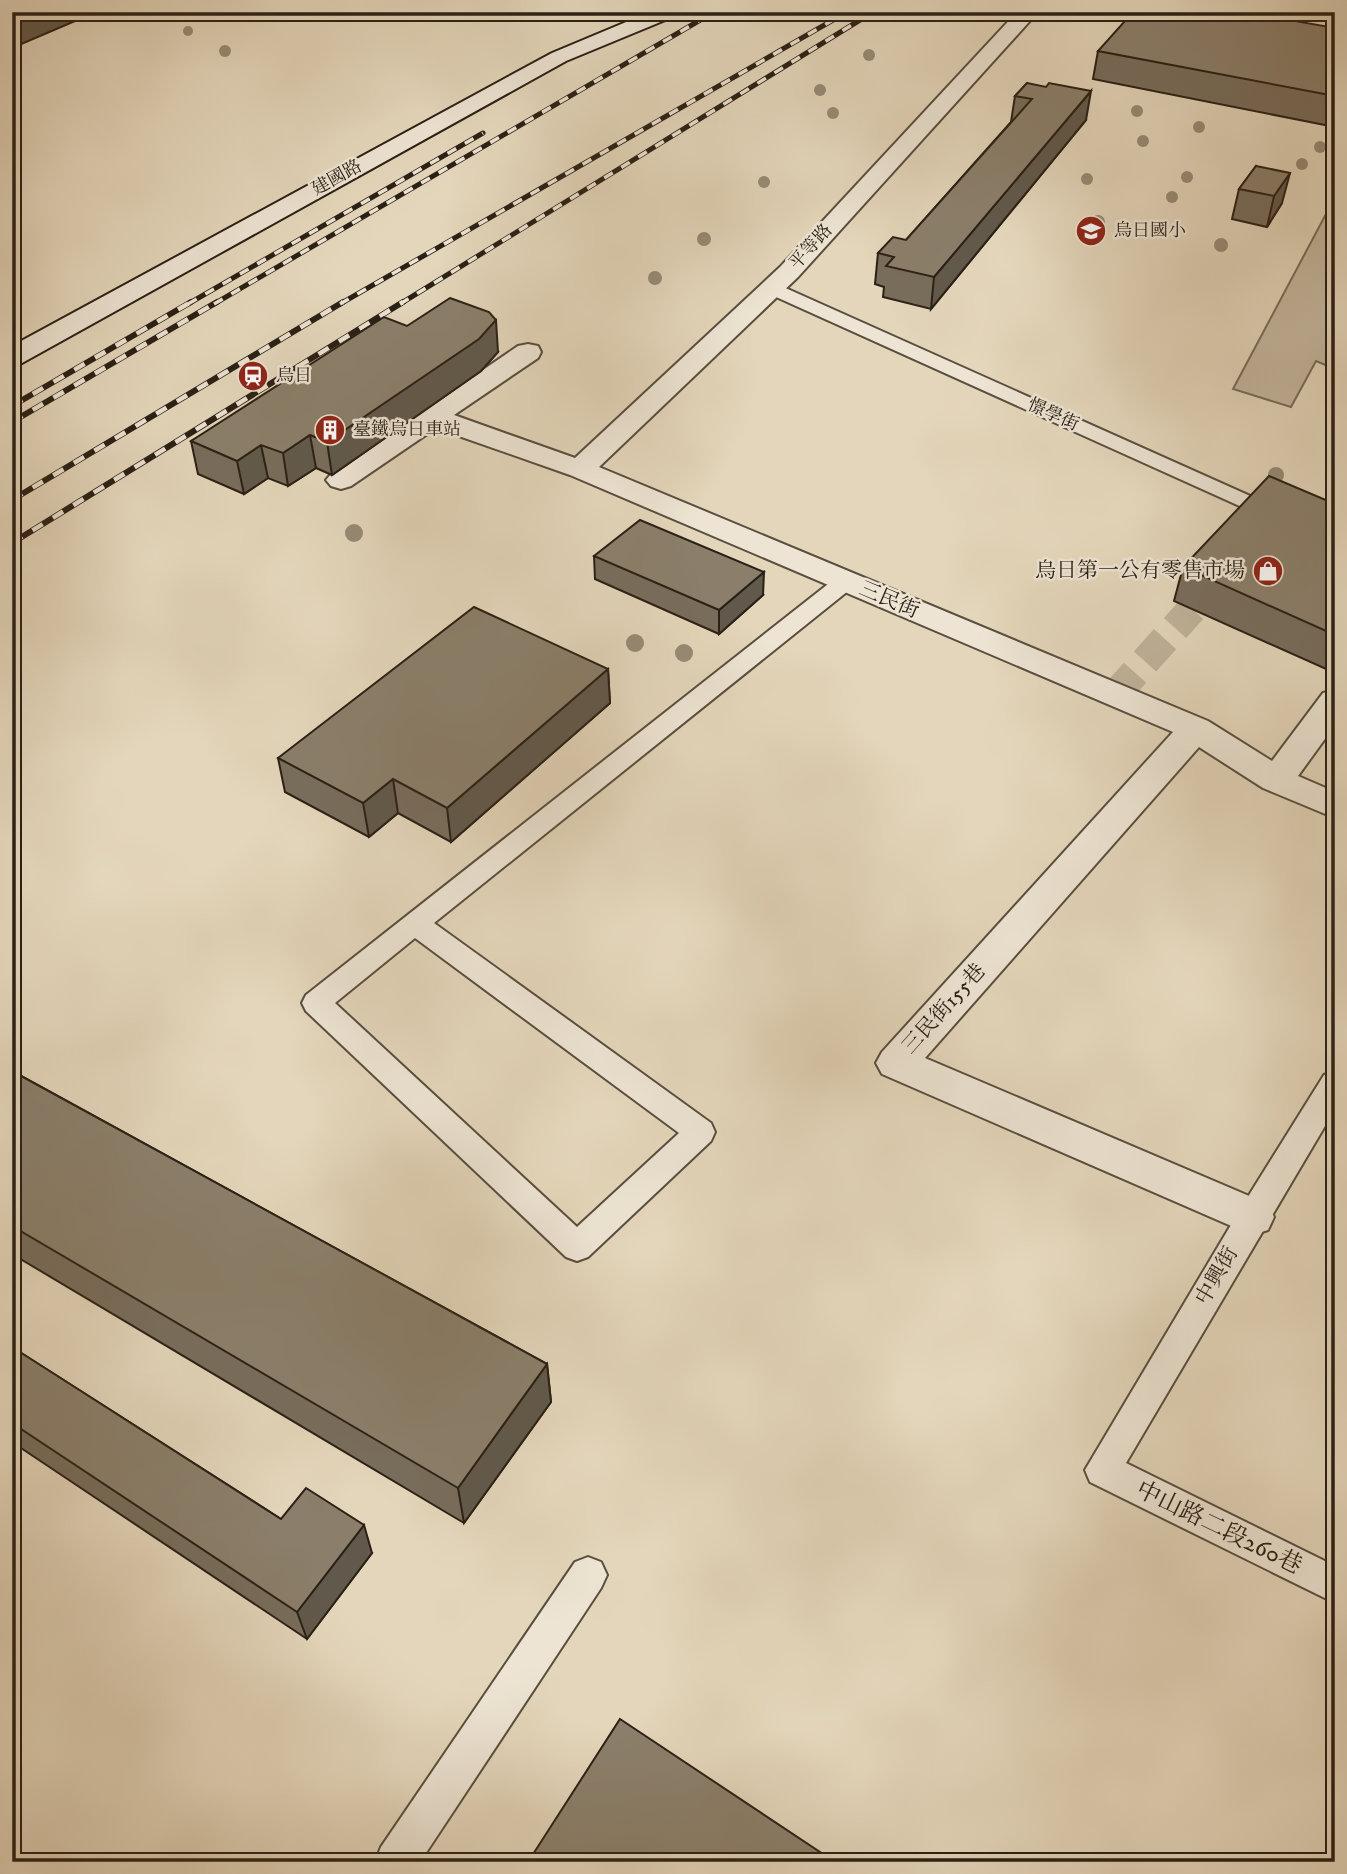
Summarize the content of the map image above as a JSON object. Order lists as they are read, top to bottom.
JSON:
{
  "streets": {
    "street": [
      "建國路",
      "平等路",
      "三民街",
      "三民街155巷"
    ],
    "lane": ["憬學街", "中興街", "中山路二段260巷"]
  },
  "crossings": [
    ["平等路", "憬學街"],
    ["平等路", "三民街"],
    ["三民街", "三民街155巷"],
    ["三民街155巷", "中興街"],
    ["中興街", "中山路二段260巷"]
  ],
  "places": {
    "school or university": ["烏日國小"],
    "station": ["烏日"],
    "building": ["臺鐵烏日車站"],
    "shop": ["烏日第一公有零售市場"]
  }
}
